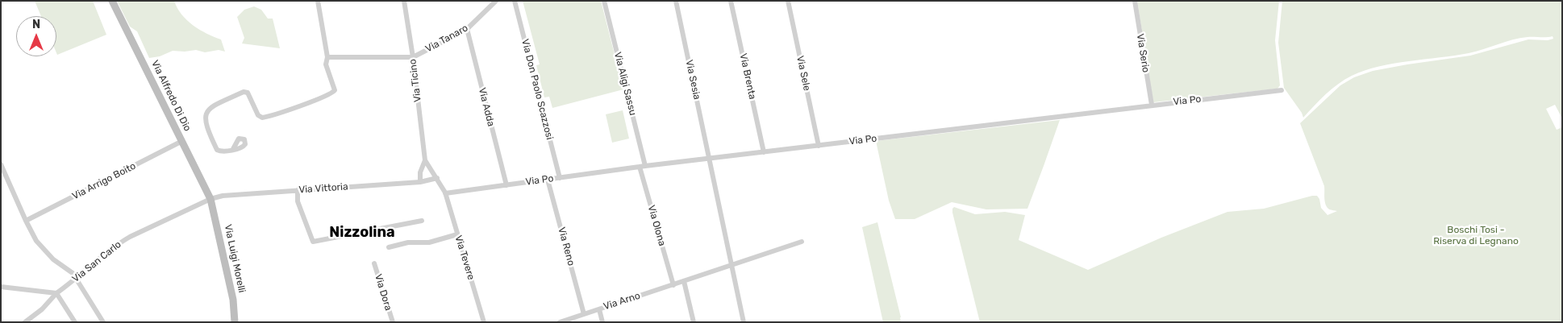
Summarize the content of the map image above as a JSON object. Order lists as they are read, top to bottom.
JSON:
{
  "streets": {
    "main road": ["Via Alfredo Di Dio", "Via Luigi Morelli"],
    "street": [
      "Via Tanaro",
      "Via Serio",
      "Via Sele",
      "Via Brenta",
      "Via Sesia",
      "Via Ticino",
      "Via Aligi Sassu",
      "Via Don Paolo Scazzosi",
      "Via Po",
      "Via Adda",
      "Via Arrigo Boito",
      "Via Vittoria",
      "Via Olona",
      "Via Reno",
      "Via Tevere",
      "Via San Carlo",
      "Via Dora",
      "Via Arno"
    ]
  },
  "crossings": [
    ["Via Tanaro", "Via Ticino"],
    ["Via Tanaro", "Via Adda"],
    ["Via Serio", "Via Po"],
    ["Via Sele", "Via Po"],
    ["Via Brenta", "Via Po"],
    ["Via Sesia", "Via Po"],
    ["Via Sesia", "Via Arno"],
    ["Via Ticino", "Via Tevere"],
    ["Via Aligi Sassu", "Via Po"],
    ["Via Aligi Sassu", "Via Olona"],
    ["Via Don Paolo Scazzosi", "Via Po"],
    ["Via Alfredo Di Dio", "Via Arrigo Boito"],
    ["Via Alfredo Di Dio", "Via Vittoria"],
    ["Via Alfredo Di Dio", "Via Luigi Morelli"],
    ["Via Alfredo Di Dio", "Via San Carlo"],
    ["Via Po", "Via Adda"],
    ["Via Po", "Via Olona"],
    ["Via Po", "Via Reno"],
    ["Via Po", "Via Tevere"],
    ["Via Vittoria", "Via Tevere"],
    ["Via Vittoria", "Via Luigi Morelli"],
    ["Via Vittoria", "Via San Carlo"],
    ["Via Olona", "Via Arno"],
    ["Via Reno", "Via Arno"],
    ["Via Luigi Morelli", "Via San Carlo"]
  ],
  "districts": ["Nizzolina"],
  "parks": ["Boschi Tosi - Riserva di Legnano"],
  "north": "top"
}
